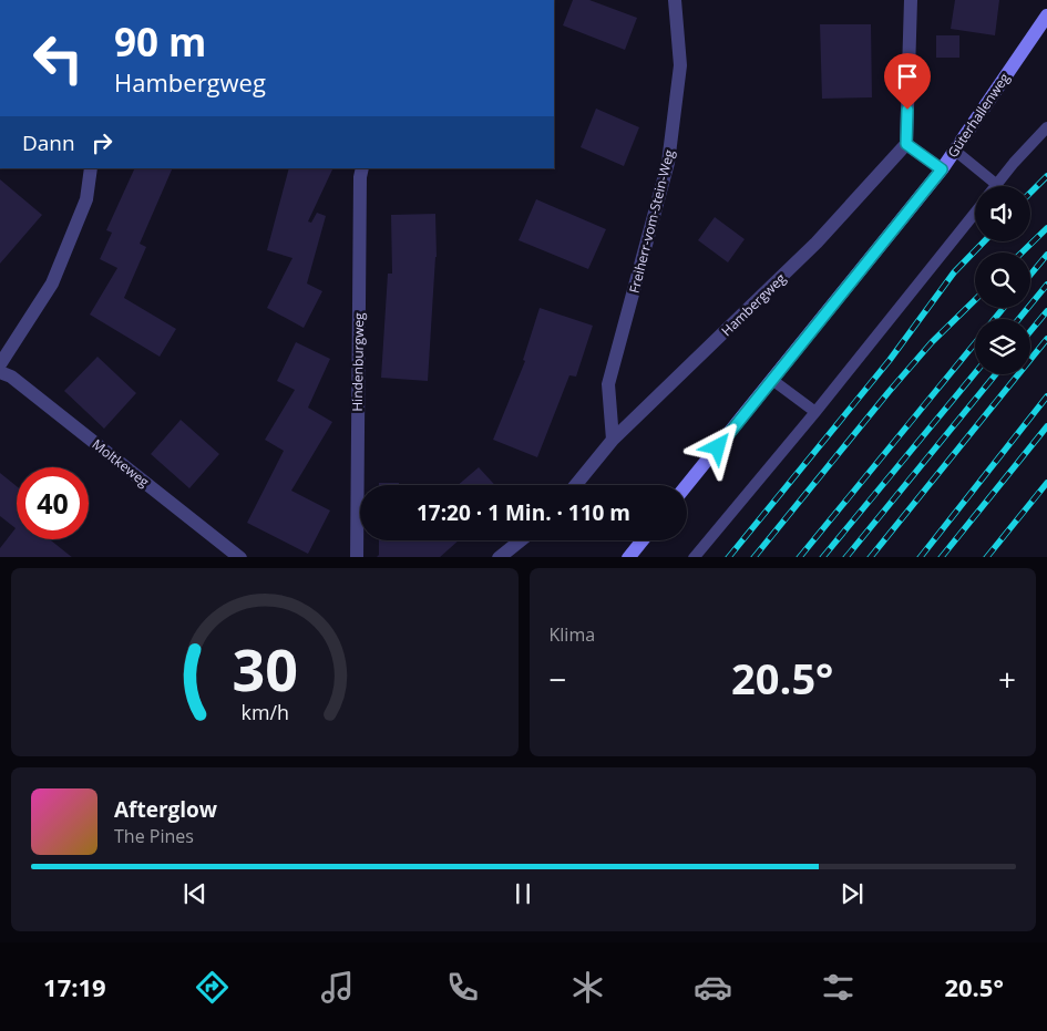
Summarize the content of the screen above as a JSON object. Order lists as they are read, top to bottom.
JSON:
{
  "streets": {
    "street": [
      "Güterhallenweg",
      "Freiherr-vom-Stein-Weg",
      "Hambergweg",
      "Hindenburgweg",
      "Moltkeweg"
    ]
  },
  "crossings": [
    ["Freiherr-vom-Stein-Weg", "Hambergweg"]
  ],
  "page": {
    "turn": ["90 m", "Hambergweg"],
    "then": "Dann",
    "limit": "40",
    "trip": "17:20 · 1 Min. · 110 m",
    "tile": "Klima",
    "heat": ["−", "20.5°", "+"],
    "song": ["Afterglow", "The Pines"],
    "tabs": ["17:19", "20.5°"],
    "gauge": ["30", "km/h"]
  }
}
